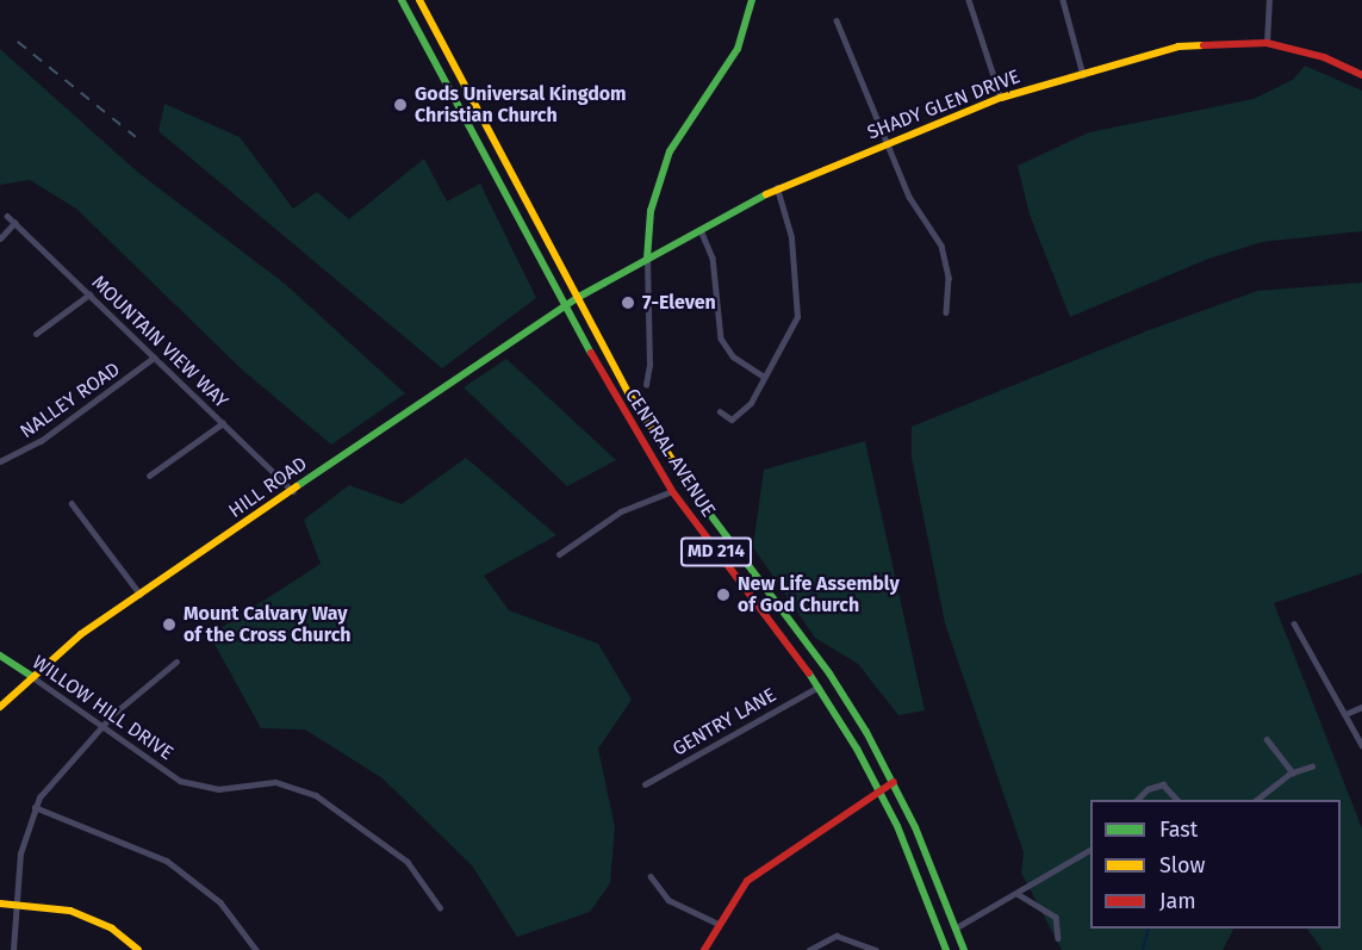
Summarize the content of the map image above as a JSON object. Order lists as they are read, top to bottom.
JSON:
{
  "streets": {
    "street": [
      "SHADY GLEN DRIVE",
      "MOUNTAIN VIEW WAY",
      "NALLEY ROAD",
      "CENTRAL AVENUE",
      "HILL ROAD",
      "MD 214",
      "WILLOW HILL DRIVE",
      "GENTRY LANE"
    ]
  },
  "crossings": [
    ["SHADY GLEN DRIVE", "CENTRAL AVENUE"],
    ["SHADY GLEN DRIVE", "HILL ROAD"],
    ["MOUNTAIN VIEW WAY", "NALLEY ROAD"],
    ["MOUNTAIN VIEW WAY", "HILL ROAD"],
    ["CENTRAL AVENUE", "HILL ROAD"],
    ["CENTRAL AVENUE", "GENTRY LANE"],
    ["HILL ROAD", "WILLOW HILL DRIVE"]
  ],
  "places": [
    "Gods Universal Kingdom Christian Church",
    "7-Eleven",
    "New Life Assembly of God Church",
    "Mount Calvary Way of the Cross Church"
  ],
  "legend": ["Fast", "Slow", "Jam"]
}
